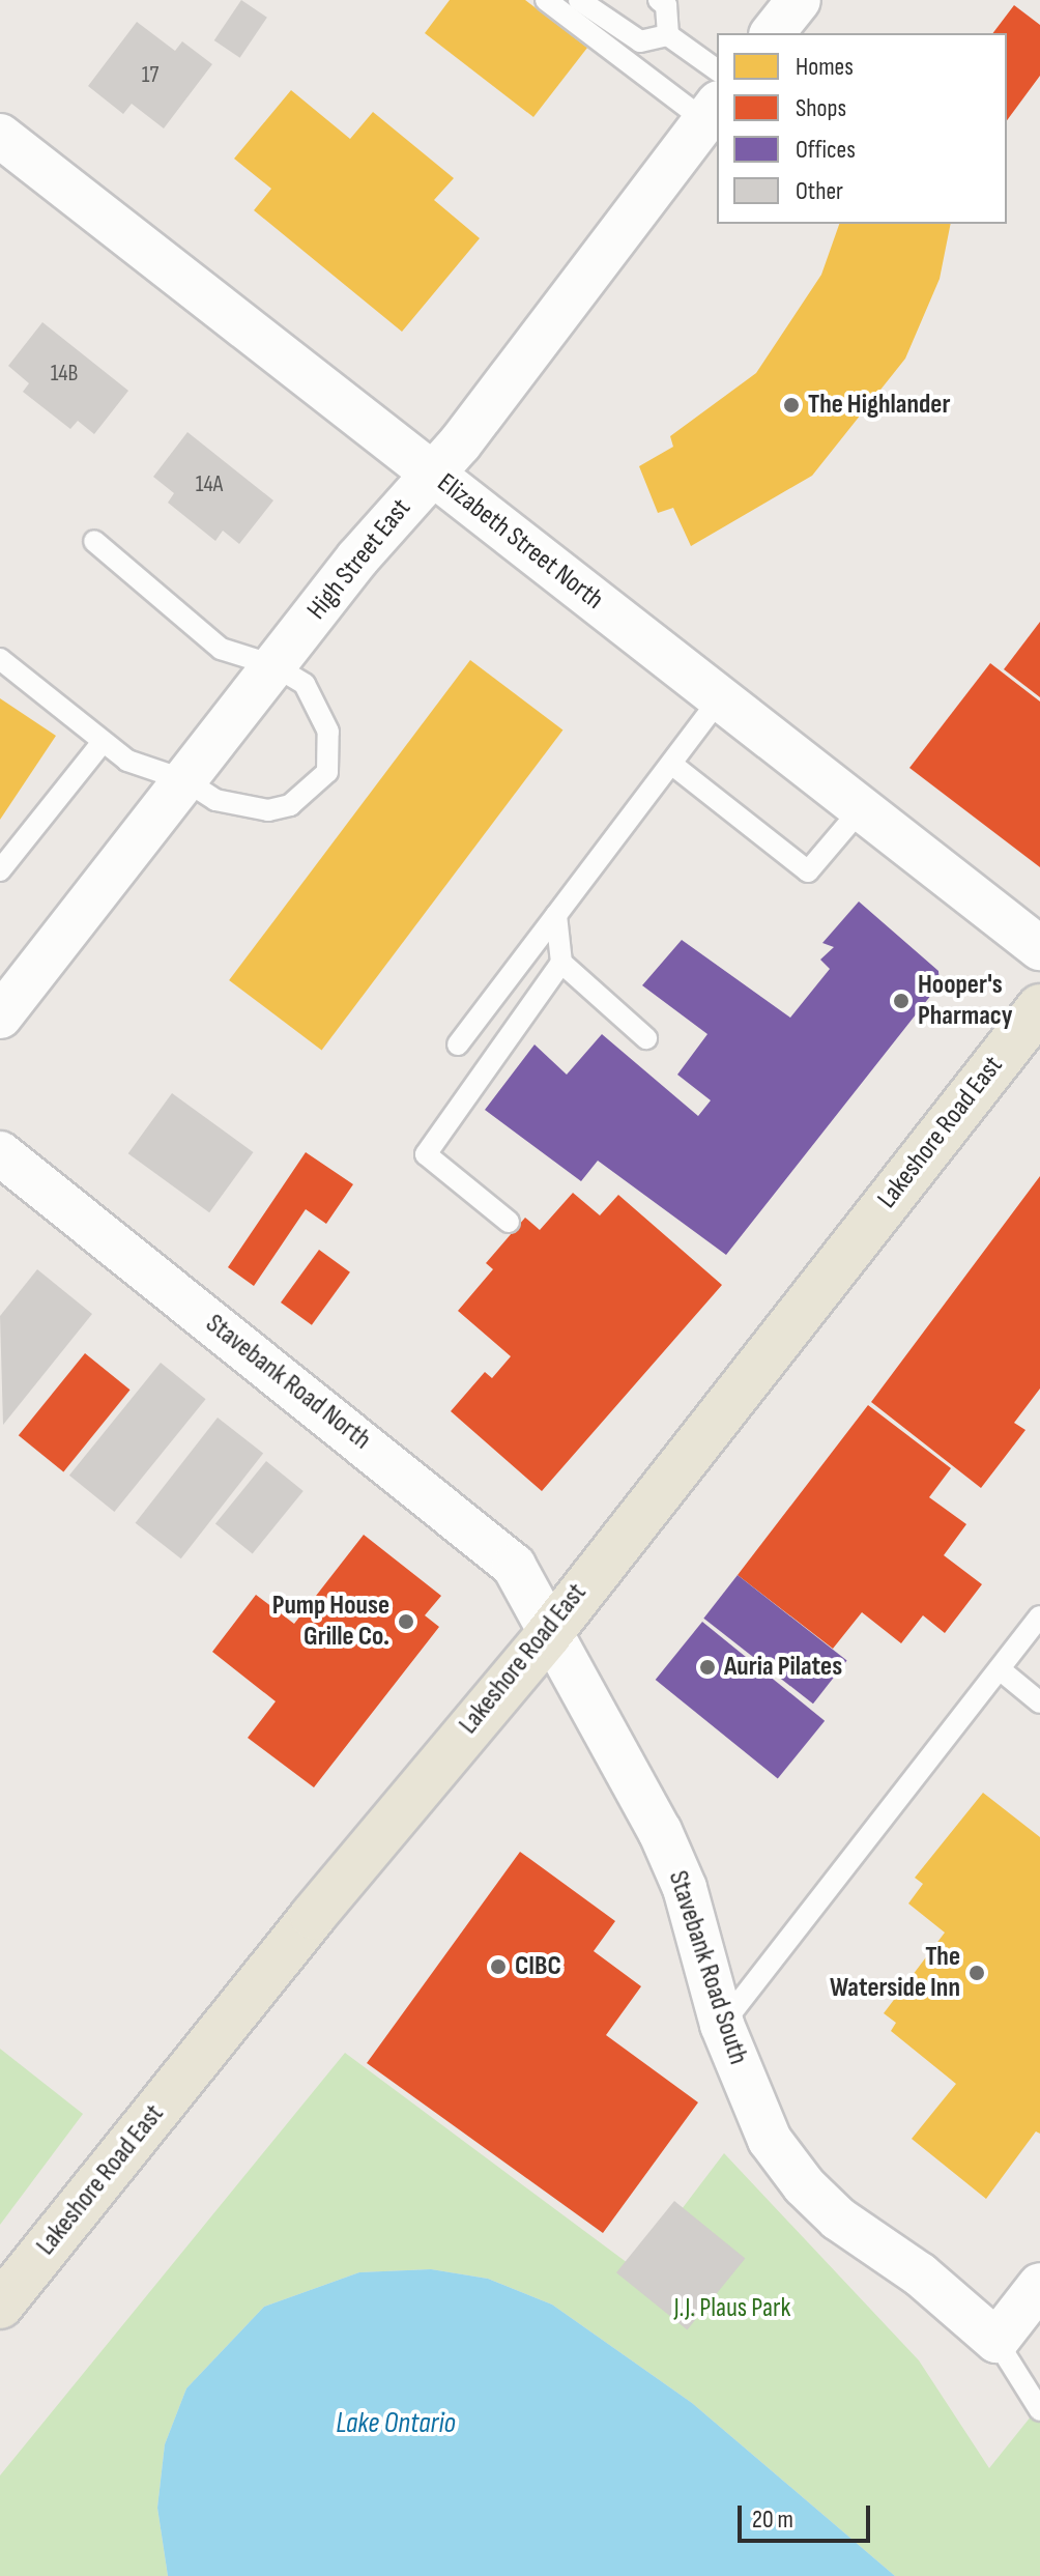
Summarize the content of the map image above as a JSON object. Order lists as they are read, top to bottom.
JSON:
{
  "streets": {
    "main road": ["Lakeshore Road East"],
    "street": [
      "Elizabeth Street North",
      "High Street East",
      "Stavebank Road North",
      "Stavebank Road South"
    ]
  },
  "crossings": [
    ["Elizabeth Street North", "High Street East"],
    ["Lakeshore Road East", "Stavebank Road North"],
    ["Lakeshore Road East", "Stavebank Road South"],
    ["Stavebank Road North", "Stavebank Road South"]
  ],
  "water": ["Lake Ontario"],
  "parks": ["J.J. Plaus Park"],
  "places": [
    "The Highlander",
    "Hooper's Pharmacy",
    "Pump House Grille Co.",
    "Auria Pilates",
    "CIBC",
    "The Waterside Inn"
  ],
  "house_numbers": ["17", "14B", "14A"],
  "legend": [
    "Homes",
    "Shops",
    "Offices",
    "Other"
  ],
  "scale_bar": "20 m"
}
